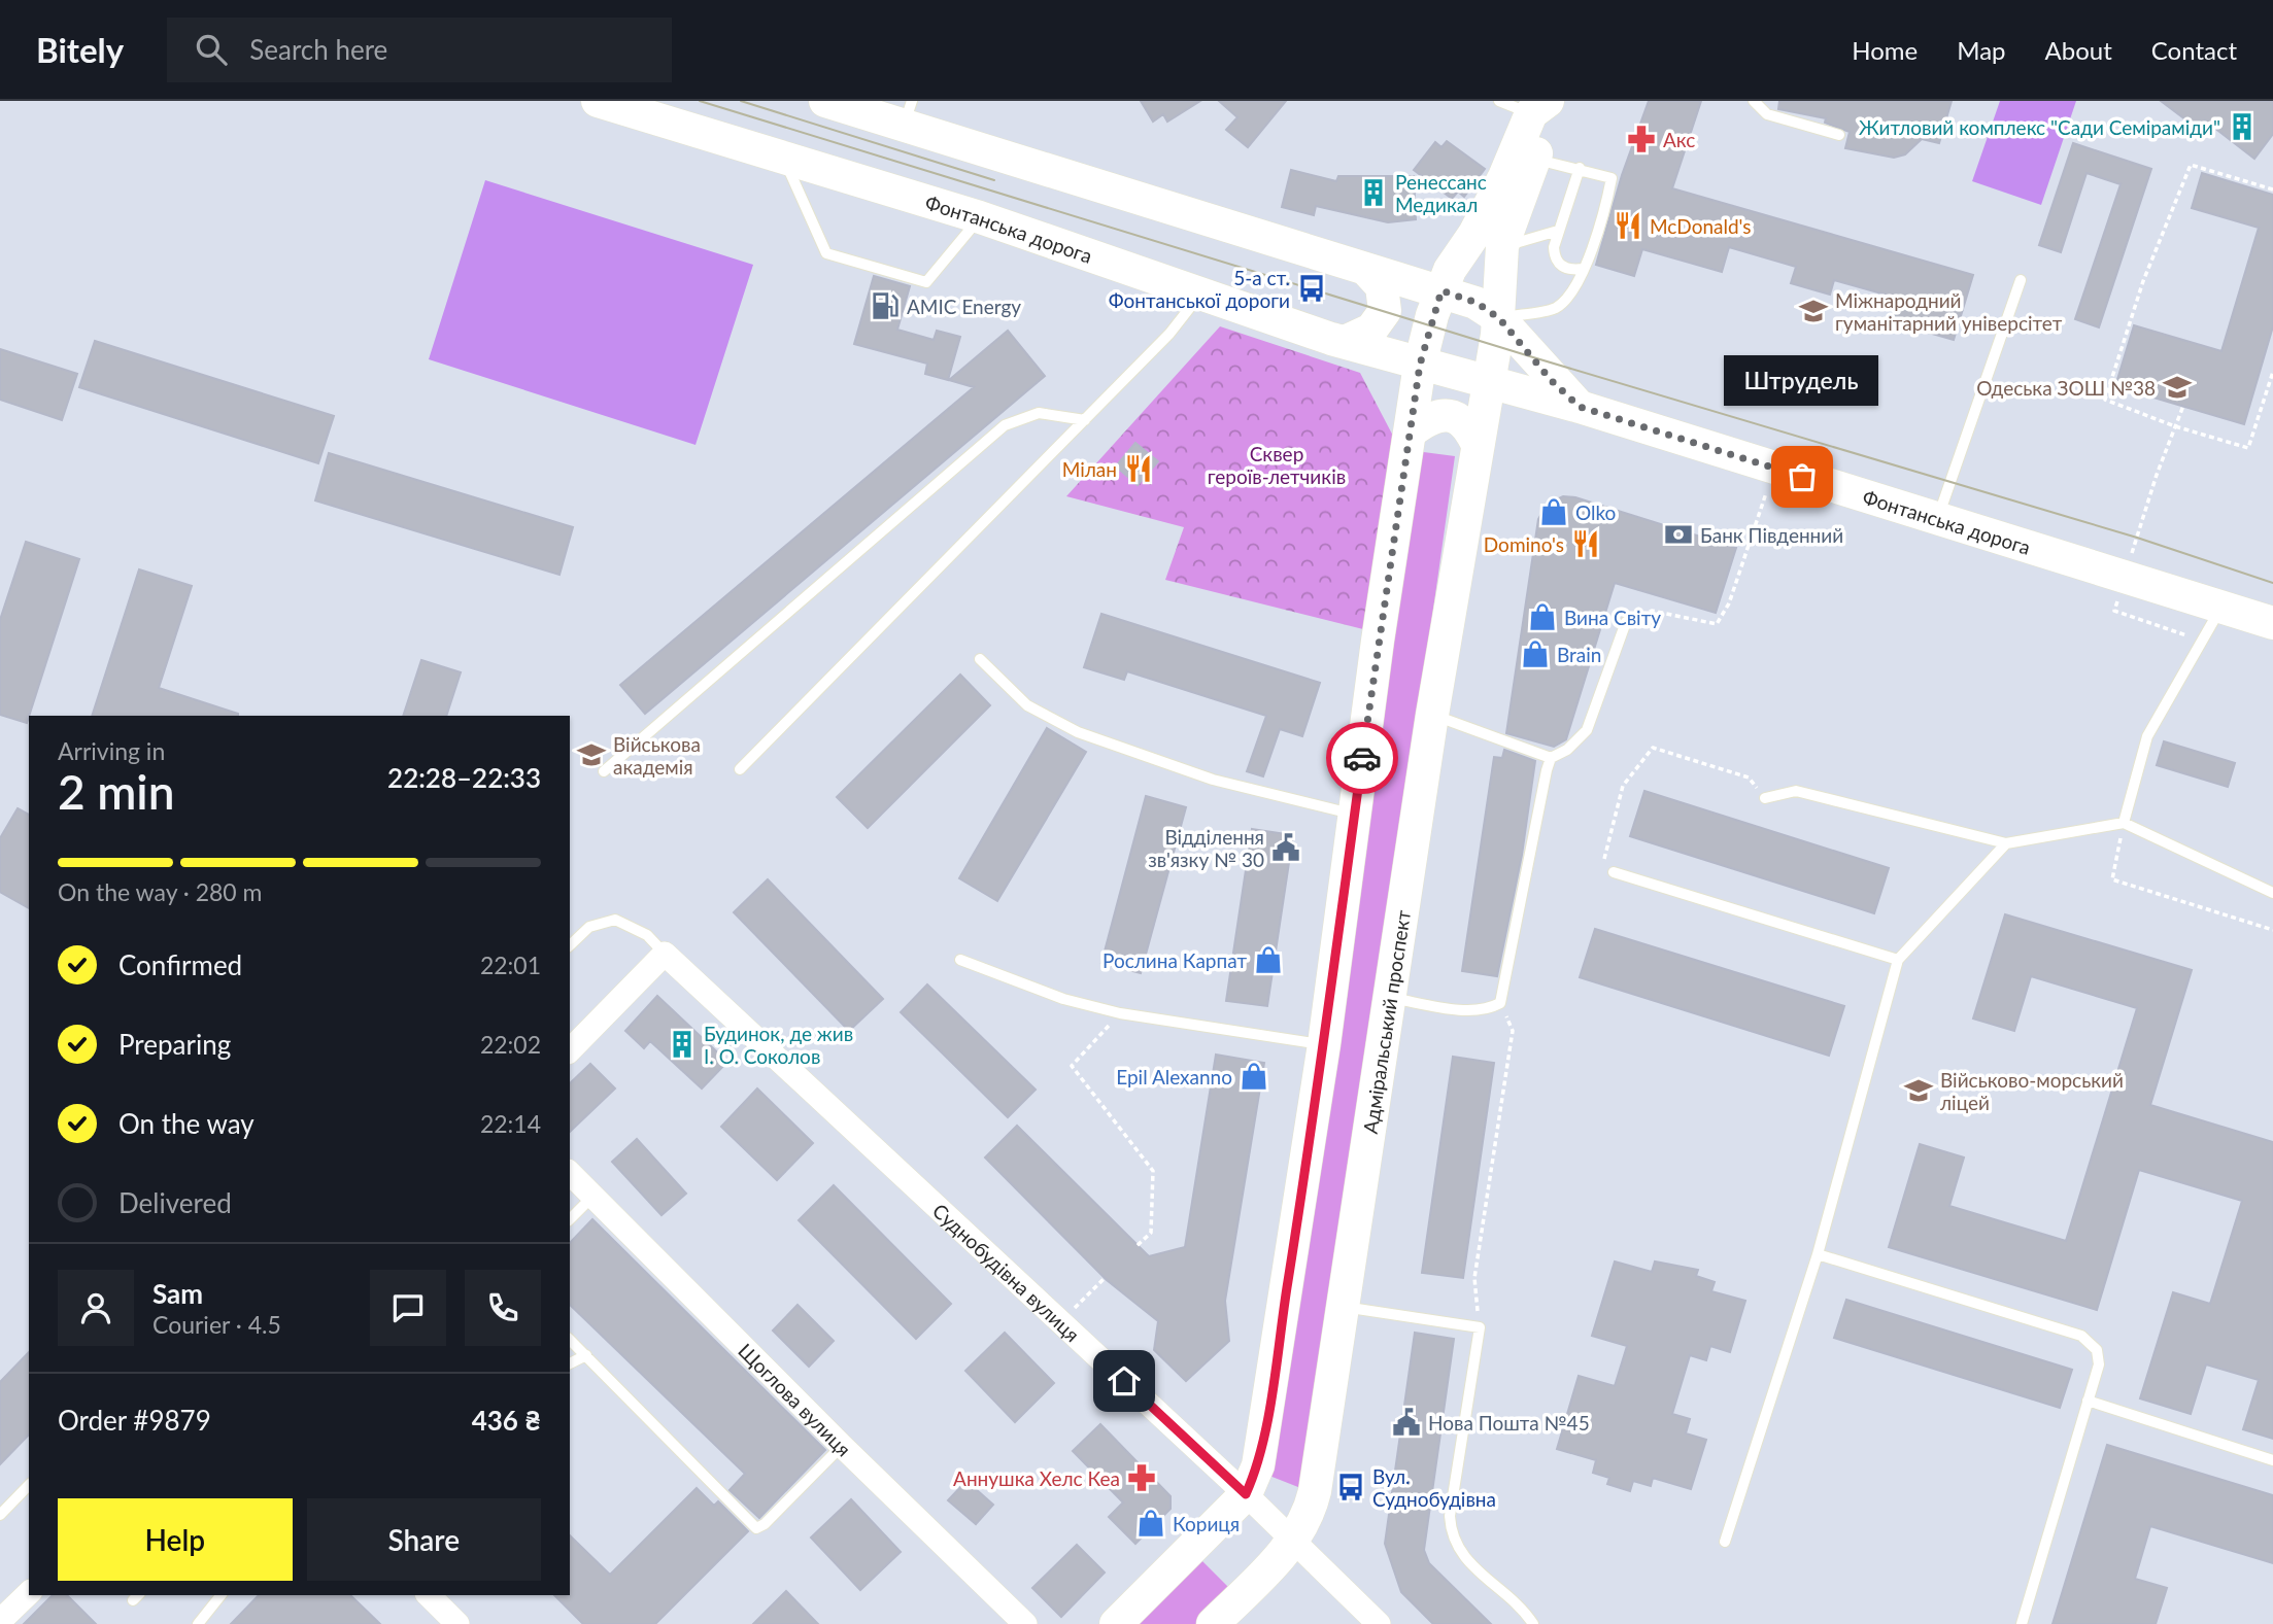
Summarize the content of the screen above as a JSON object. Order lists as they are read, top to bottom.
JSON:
{
  "streets": {
    "main road": ["Фонтанська дорога", "Адміральський проспект"],
    "street": ["Суднобудівна вулиця", "Щоглова вулиця"]
  },
  "crossings": [
    ["Фонтанська дорога", "Адміральський проспект"],
    ["Адміральський проспект", "Суднобудівна вулиця"]
  ],
  "parks": ["Сквер героїв-летчиків"],
  "places": {
    "building": ["Житловий комплекс \"Сади Семіраміди\"", "Ренессанс Медикал", "Будинок, де жив І. О. Соколов"],
    "pharmacy": ["Акс", "Аннушка Хелс Кеа"],
    "restaurant": ["McDonald's", "Мілан", "Domino's"],
    "bus stop": ["5-а ст. Фонтанської дороги", "Вул. Суднобудівна"],
    "fuel station": ["AMIC Energy"],
    "school or university": [
      "Міжнародний гуманітарний універсітет",
      "Одеська ЗОШ №38",
      "Військова академія",
      "Військово-морський ліцей"
    ],
    "other": ["Штрудель"],
    "shop": [
      "Olko",
      "Вина Світу",
      "Brain",
      "Рослина Карпат",
      "Epil Alexanno",
      "Кориця"
    ],
    "bank": ["Банк Південний"],
    "public building": ["Відділення зв'язку № 30", "Нова Пошта №45"]
  },
  "page": {
    "header": "Bitely",
    "search": "Search here",
    "nav": [
      "Home",
      "Map",
      "About",
      "Contact"
    ],
    "bubble": "Штрудель",
    "heading": ["2 min", "Arriving in", "22:28–22:33"],
    "panel": [
      "Sam",
      "Courier · 4.5",
      "Order #9879",
      "436 ₴"
    ],
    "bar": "On the way · 280 m",
    "list": [
      ["Confirmed", "22:01"],
      ["Preparing", "22:02"],
      ["On the way", "22:14"],
      "Delivered"
    ],
    "buttons": ["Help", "Share"]
  }
}
